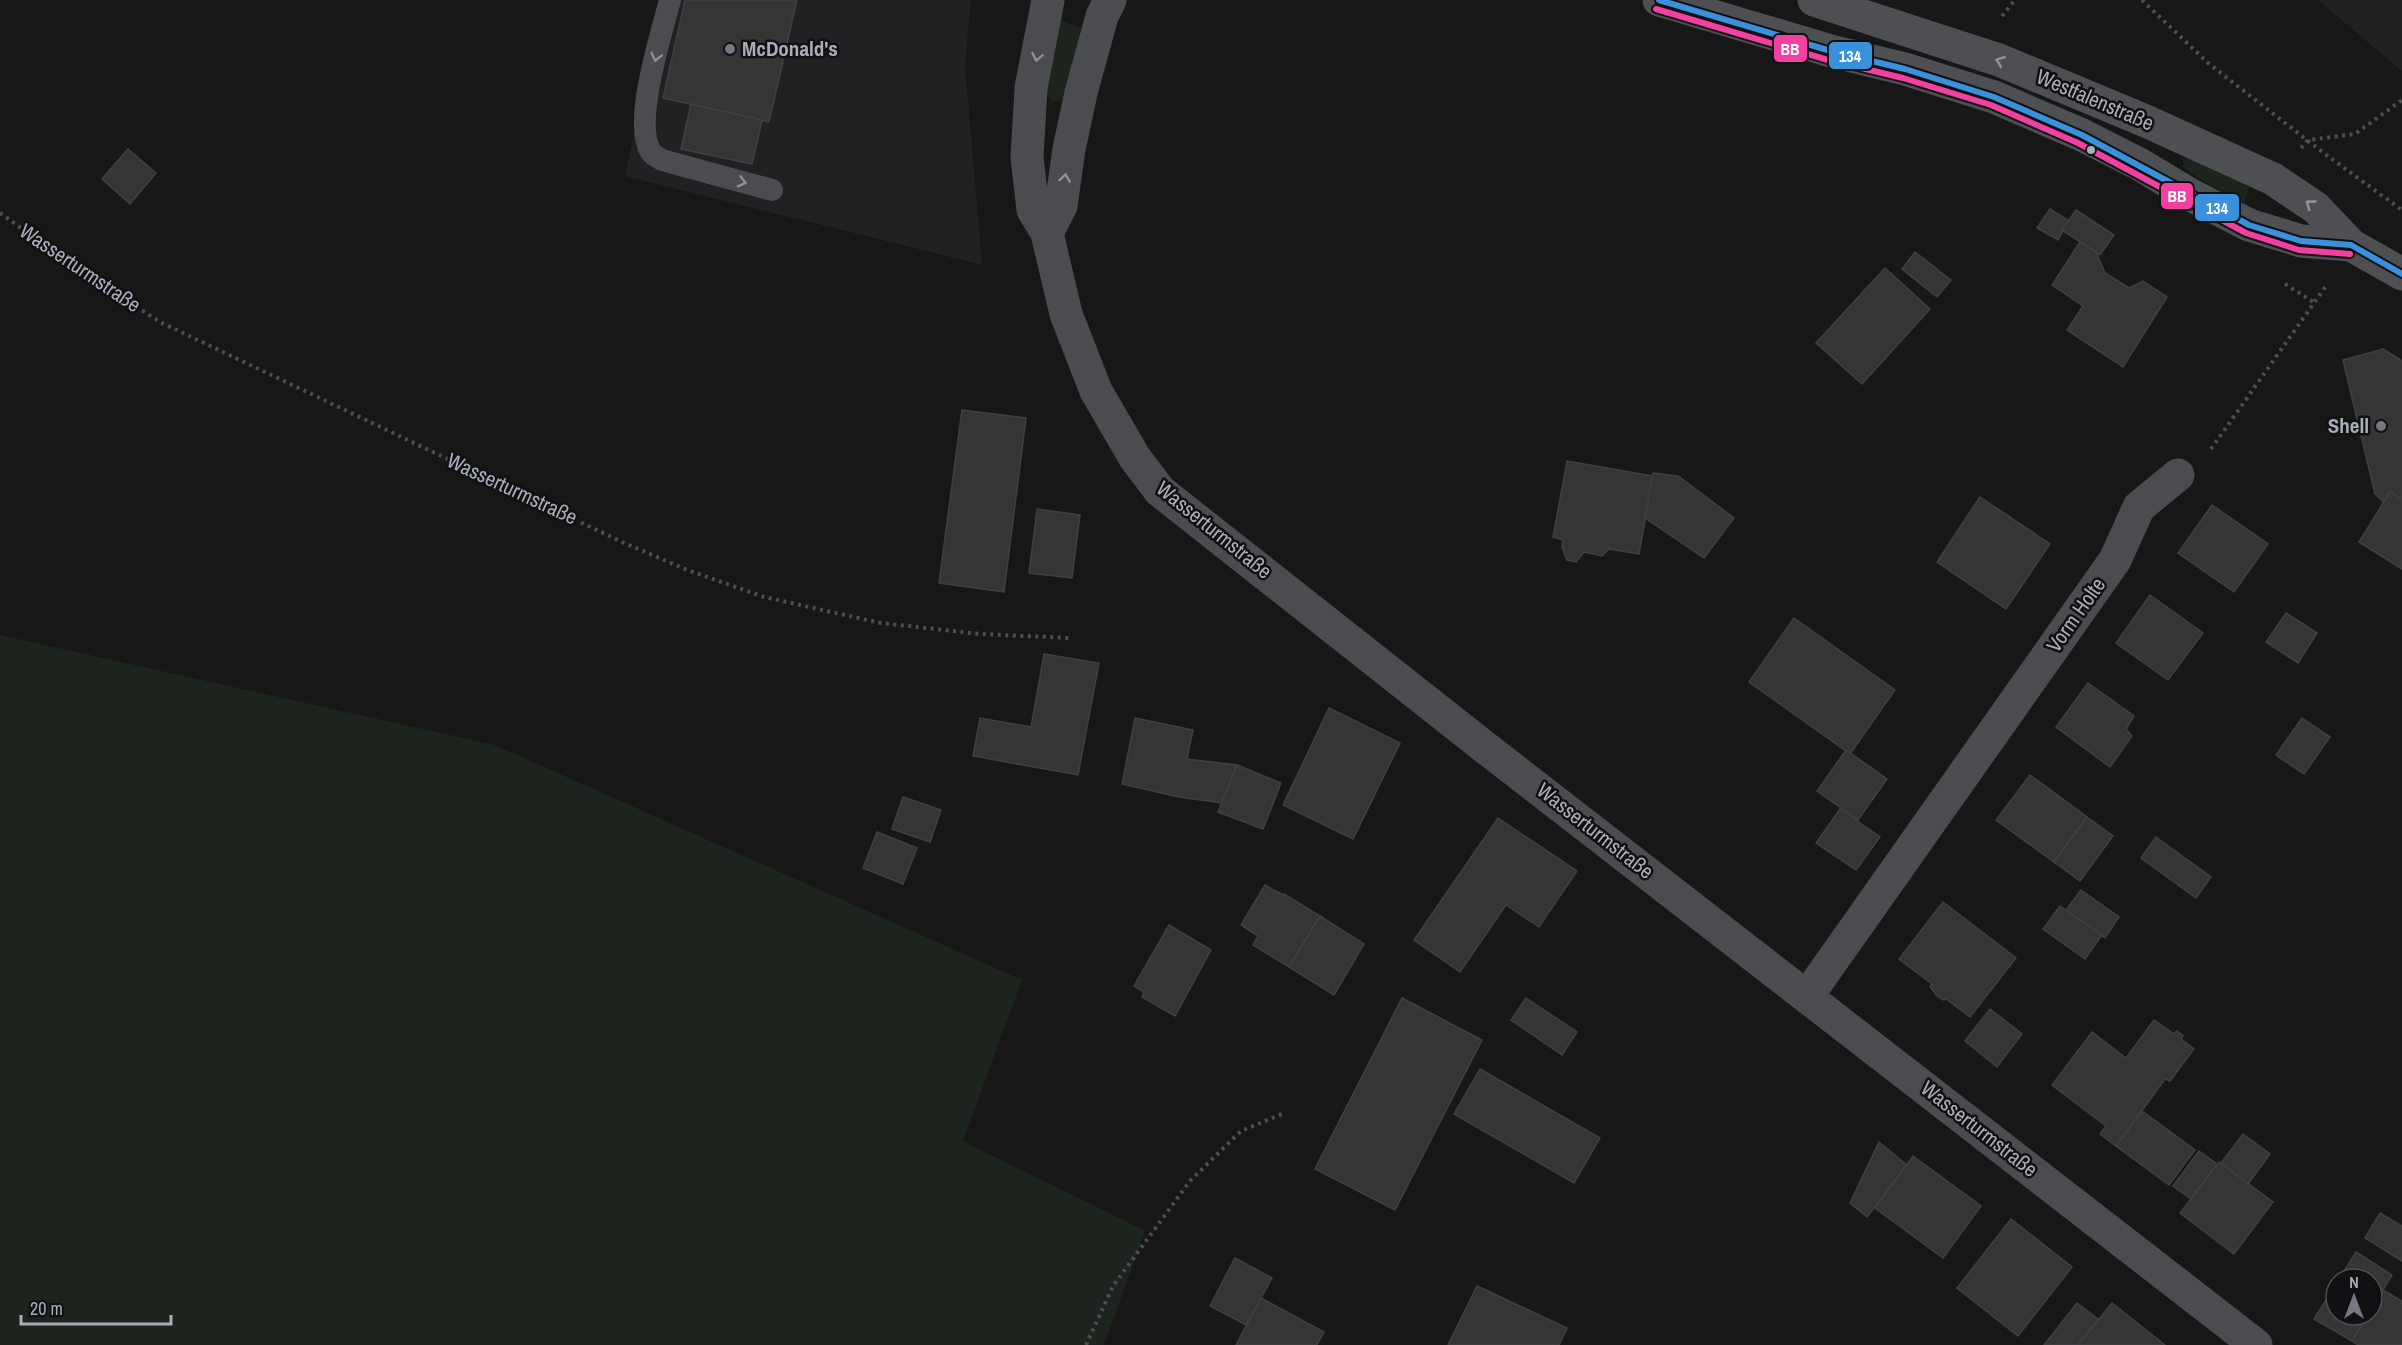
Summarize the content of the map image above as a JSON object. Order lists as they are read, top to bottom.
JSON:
{
  "streets": {
    "main road": ["Westfalenstraße"],
    "street": ["Wasserturmstraße", "Vorm Holte"]
  },
  "crossings": [
    ["Wasserturmstraße", "Vorm Holte"]
  ],
  "places": ["McDonald's", "Shell"],
  "lines": ["transit line 134", "transit line BB"],
  "scale_bar": "20 m",
  "north": "top"
}
